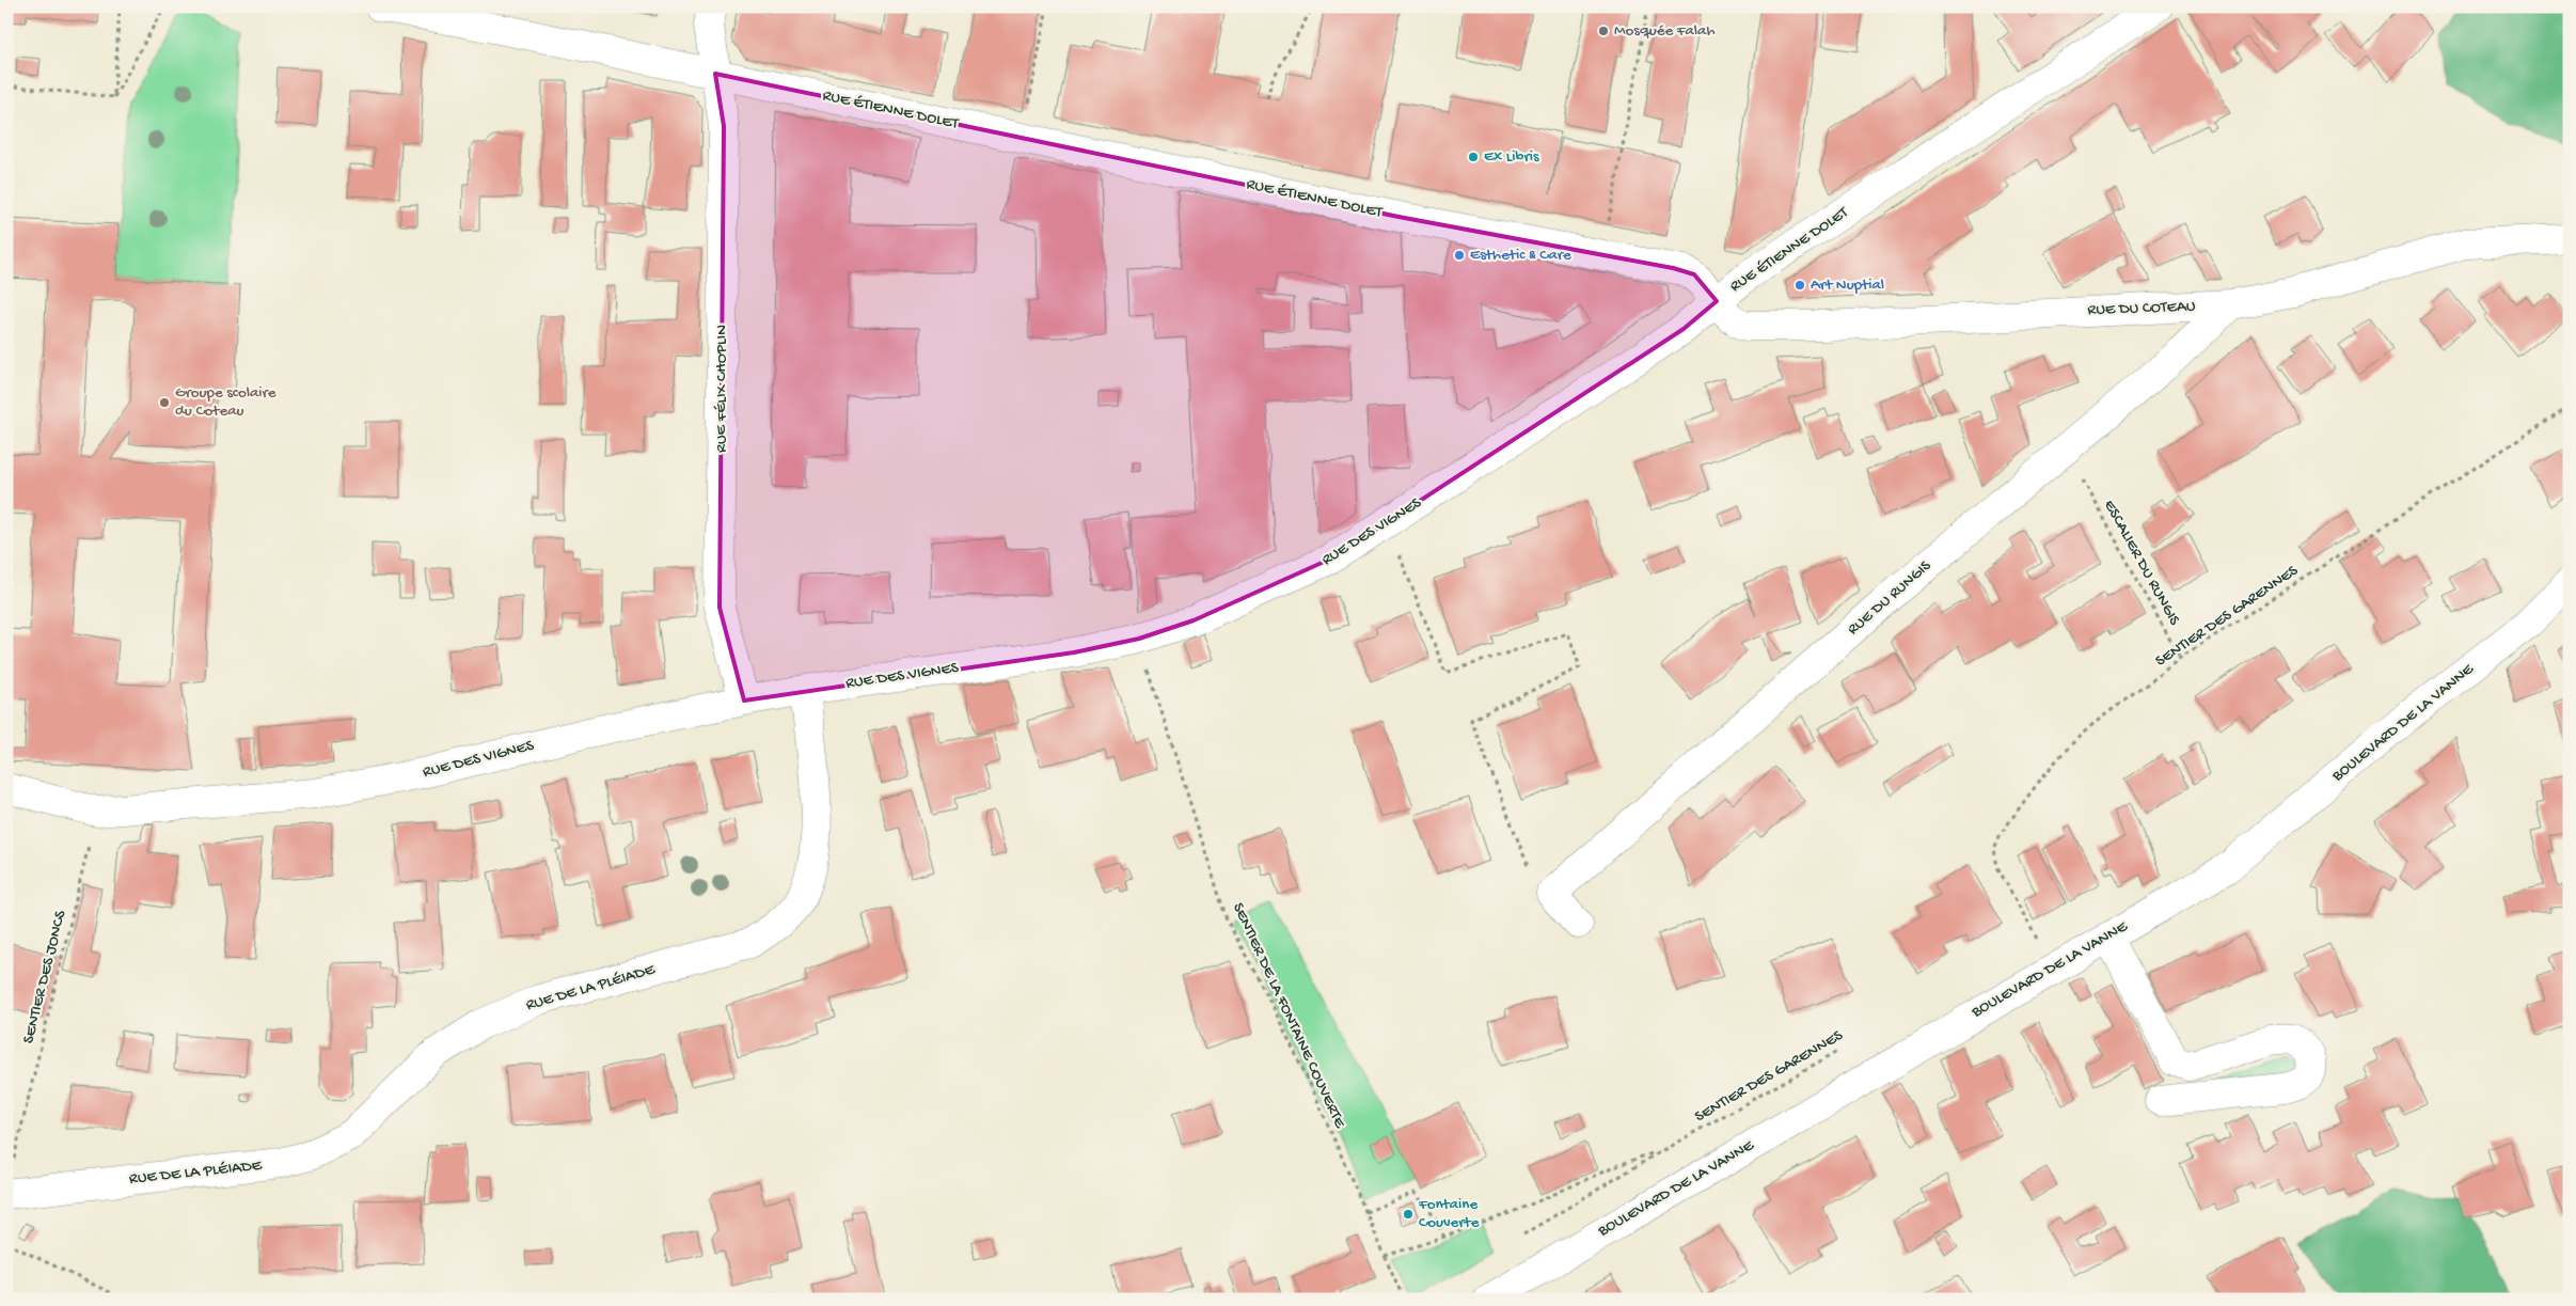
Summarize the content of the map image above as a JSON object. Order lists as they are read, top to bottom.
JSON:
{
  "streets": {
    "street": [
      "RUE ÉTIENNE DOLET",
      "RUE DU COTEAU",
      "RUE FÉLIX CHOPLIN",
      "RUE DES VIGNES",
      "RUE DU RUNGIS",
      "BOULEVARD DE LA VANNE",
      "RUE DE LA PLÉIADE"
    ],
    "path": [
      "ESCALIER DU RUNGIS",
      "SENTIER DES GARENNES",
      "SENTIER DES JONCS",
      "SENTIER DE LA FONTAINE COUVERTE"
    ]
  },
  "crossings": [
    ["RUE ÉTIENNE DOLET", "RUE DU COTEAU"],
    ["RUE ÉTIENNE DOLET", "RUE FÉLIX CHOPLIN"],
    ["RUE ÉTIENNE DOLET", "RUE DES VIGNES"],
    ["RUE DU COTEAU", "RUE DES VIGNES"],
    ["RUE DU COTEAU", "RUE DU RUNGIS"],
    ["RUE FÉLIX CHOPLIN", "RUE DES VIGNES"],
    ["RUE DES VIGNES", "RUE DE LA PLÉIADE"],
    ["ESCALIER DU RUNGIS", "SENTIER DES GARENNES"],
    ["SENTIER DES JONCS", "RUE DE LA PLÉIADE"]
  ],
  "places": [
    "Mosquée Falah",
    "Ex Libris",
    "Esthetic & Care",
    "Art Nuptial",
    "Groupe scolaire du Coteau",
    "Fontaine Couverte"
  ]
}
